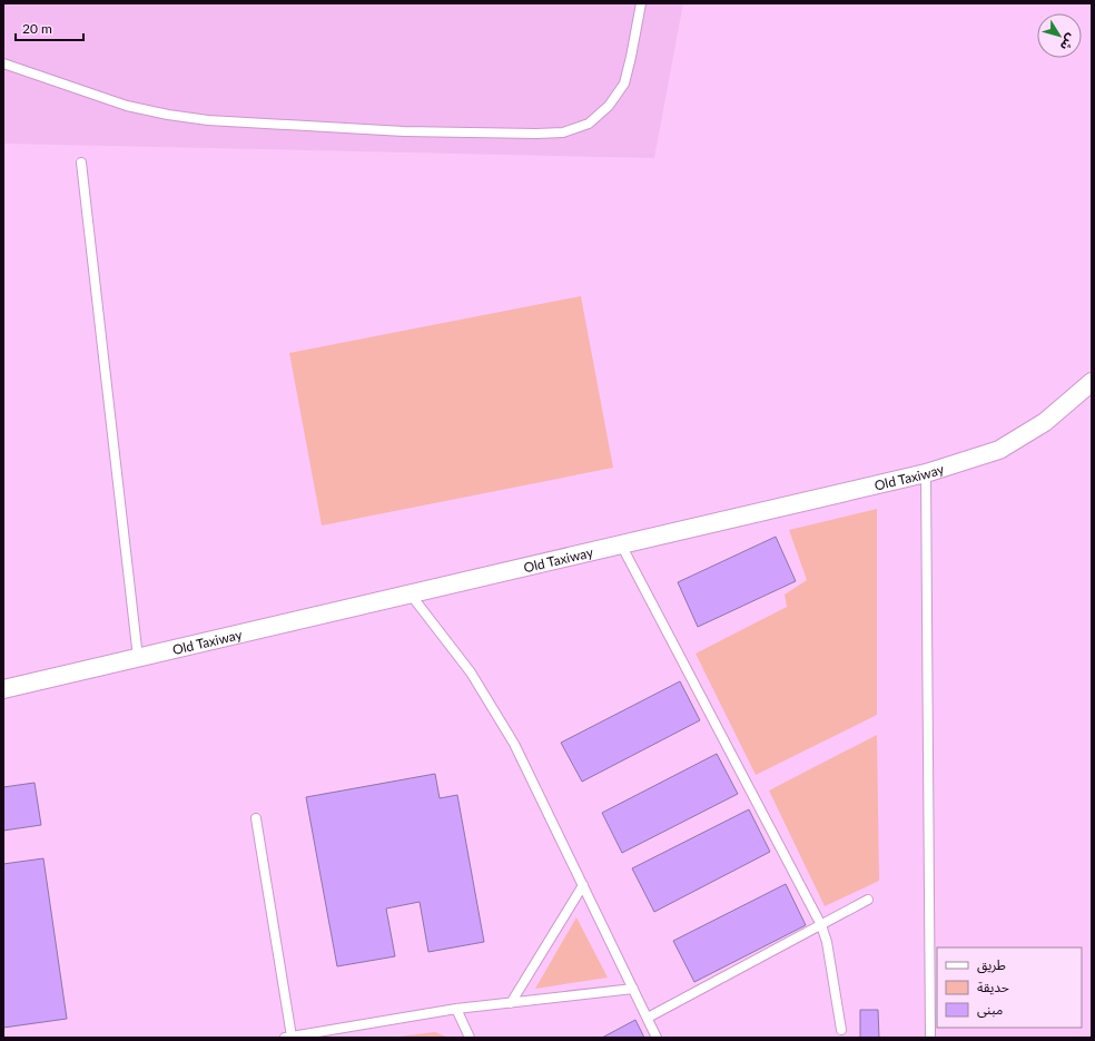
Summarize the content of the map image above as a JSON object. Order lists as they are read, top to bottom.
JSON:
{
  "streets": {
    "street": ["Old Taxiway"]
  },
  "legend": ["طريق", "حديقة", "مبنى"],
  "scale_bar": "20 m",
  "north": "bottom right"
}
